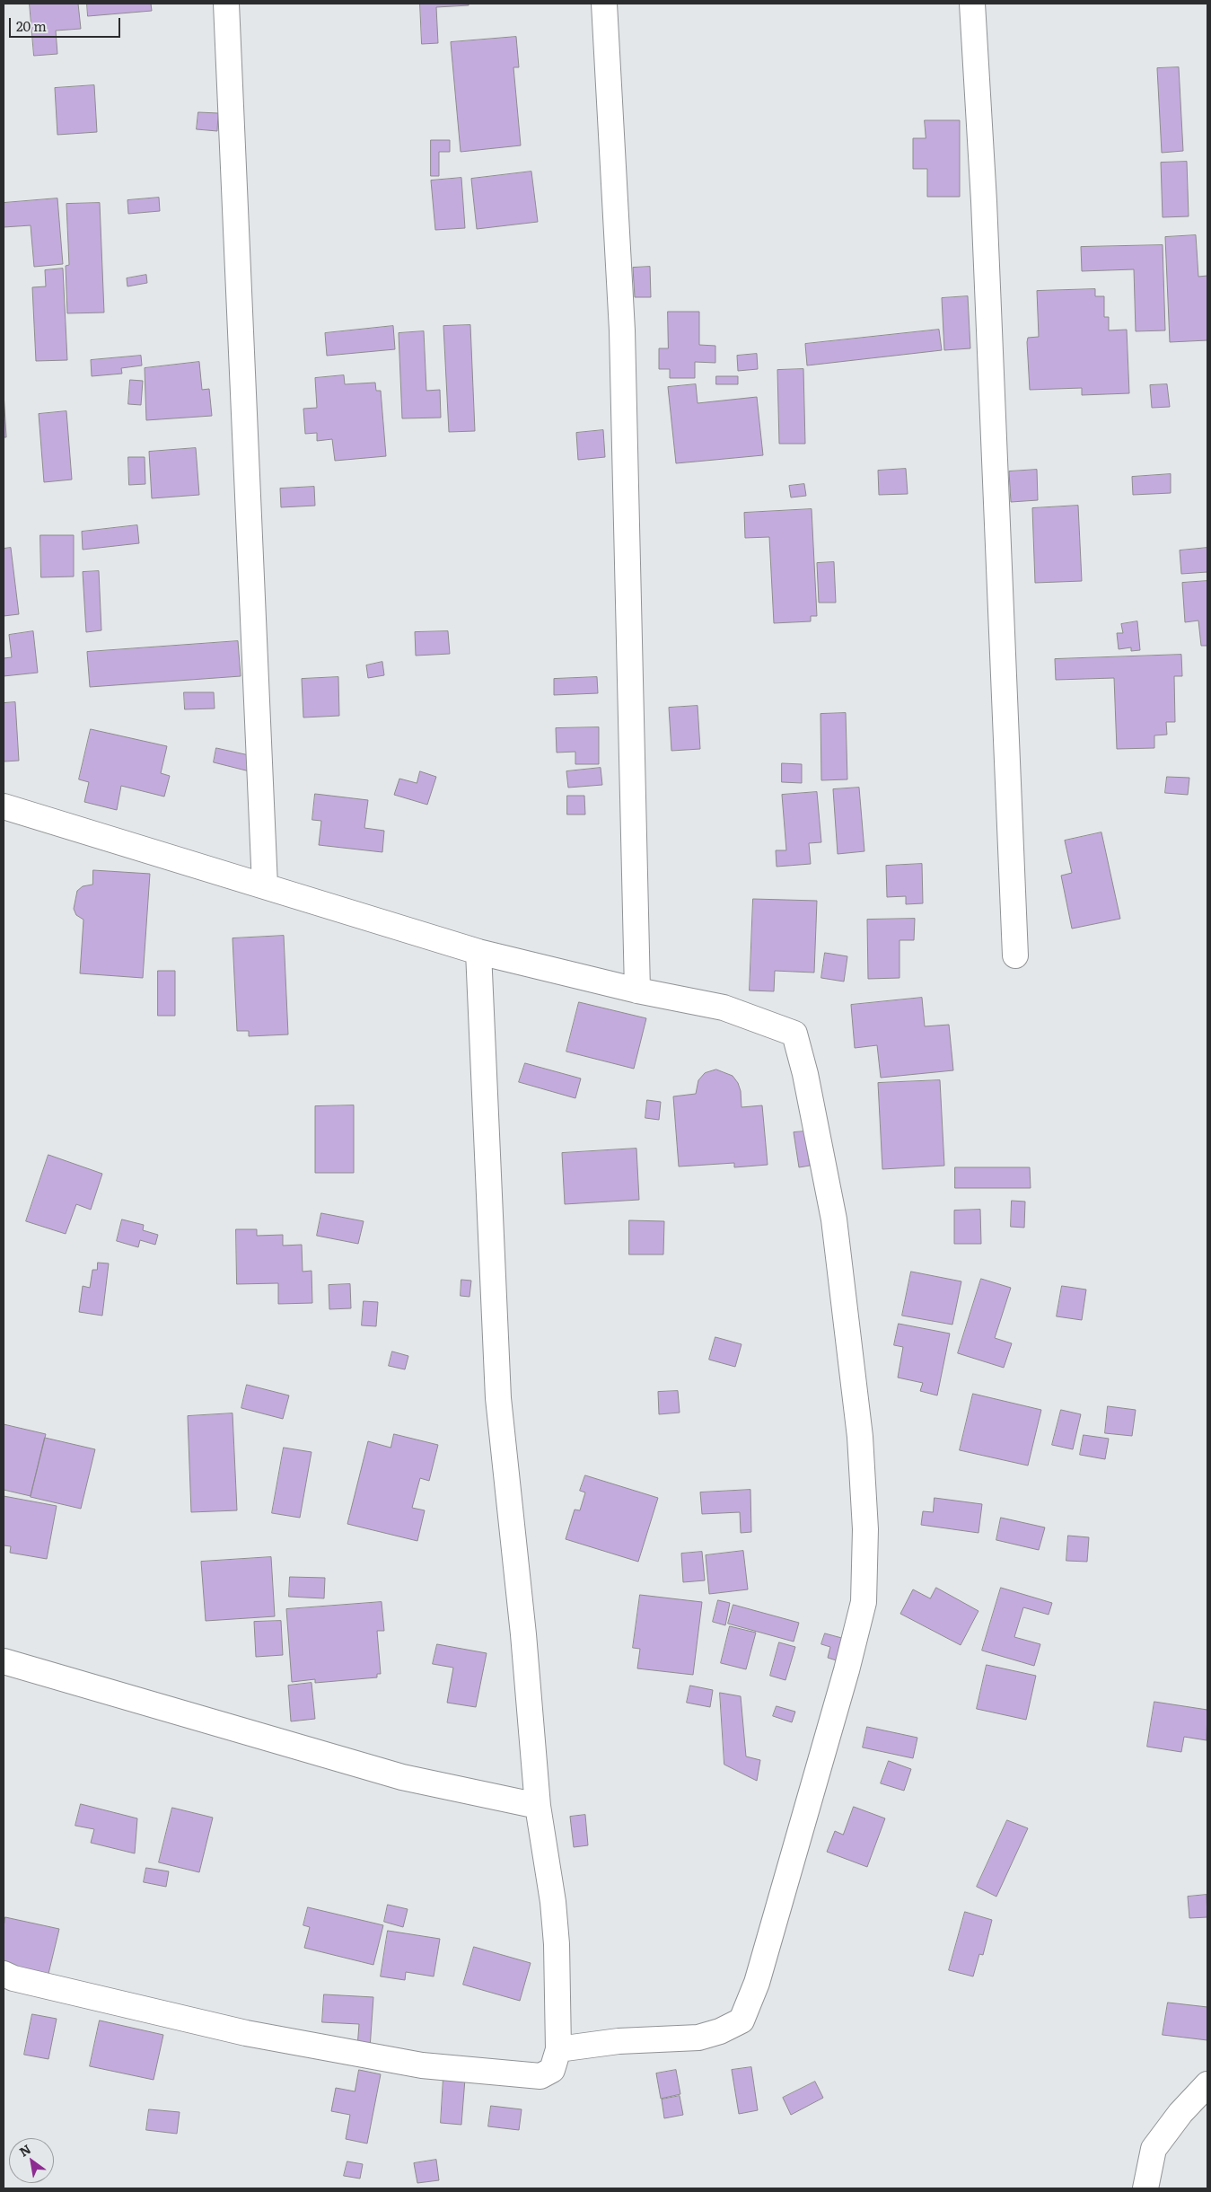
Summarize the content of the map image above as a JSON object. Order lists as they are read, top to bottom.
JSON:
{
  "scale_bar": "20 m",
  "north": "top left"
}
